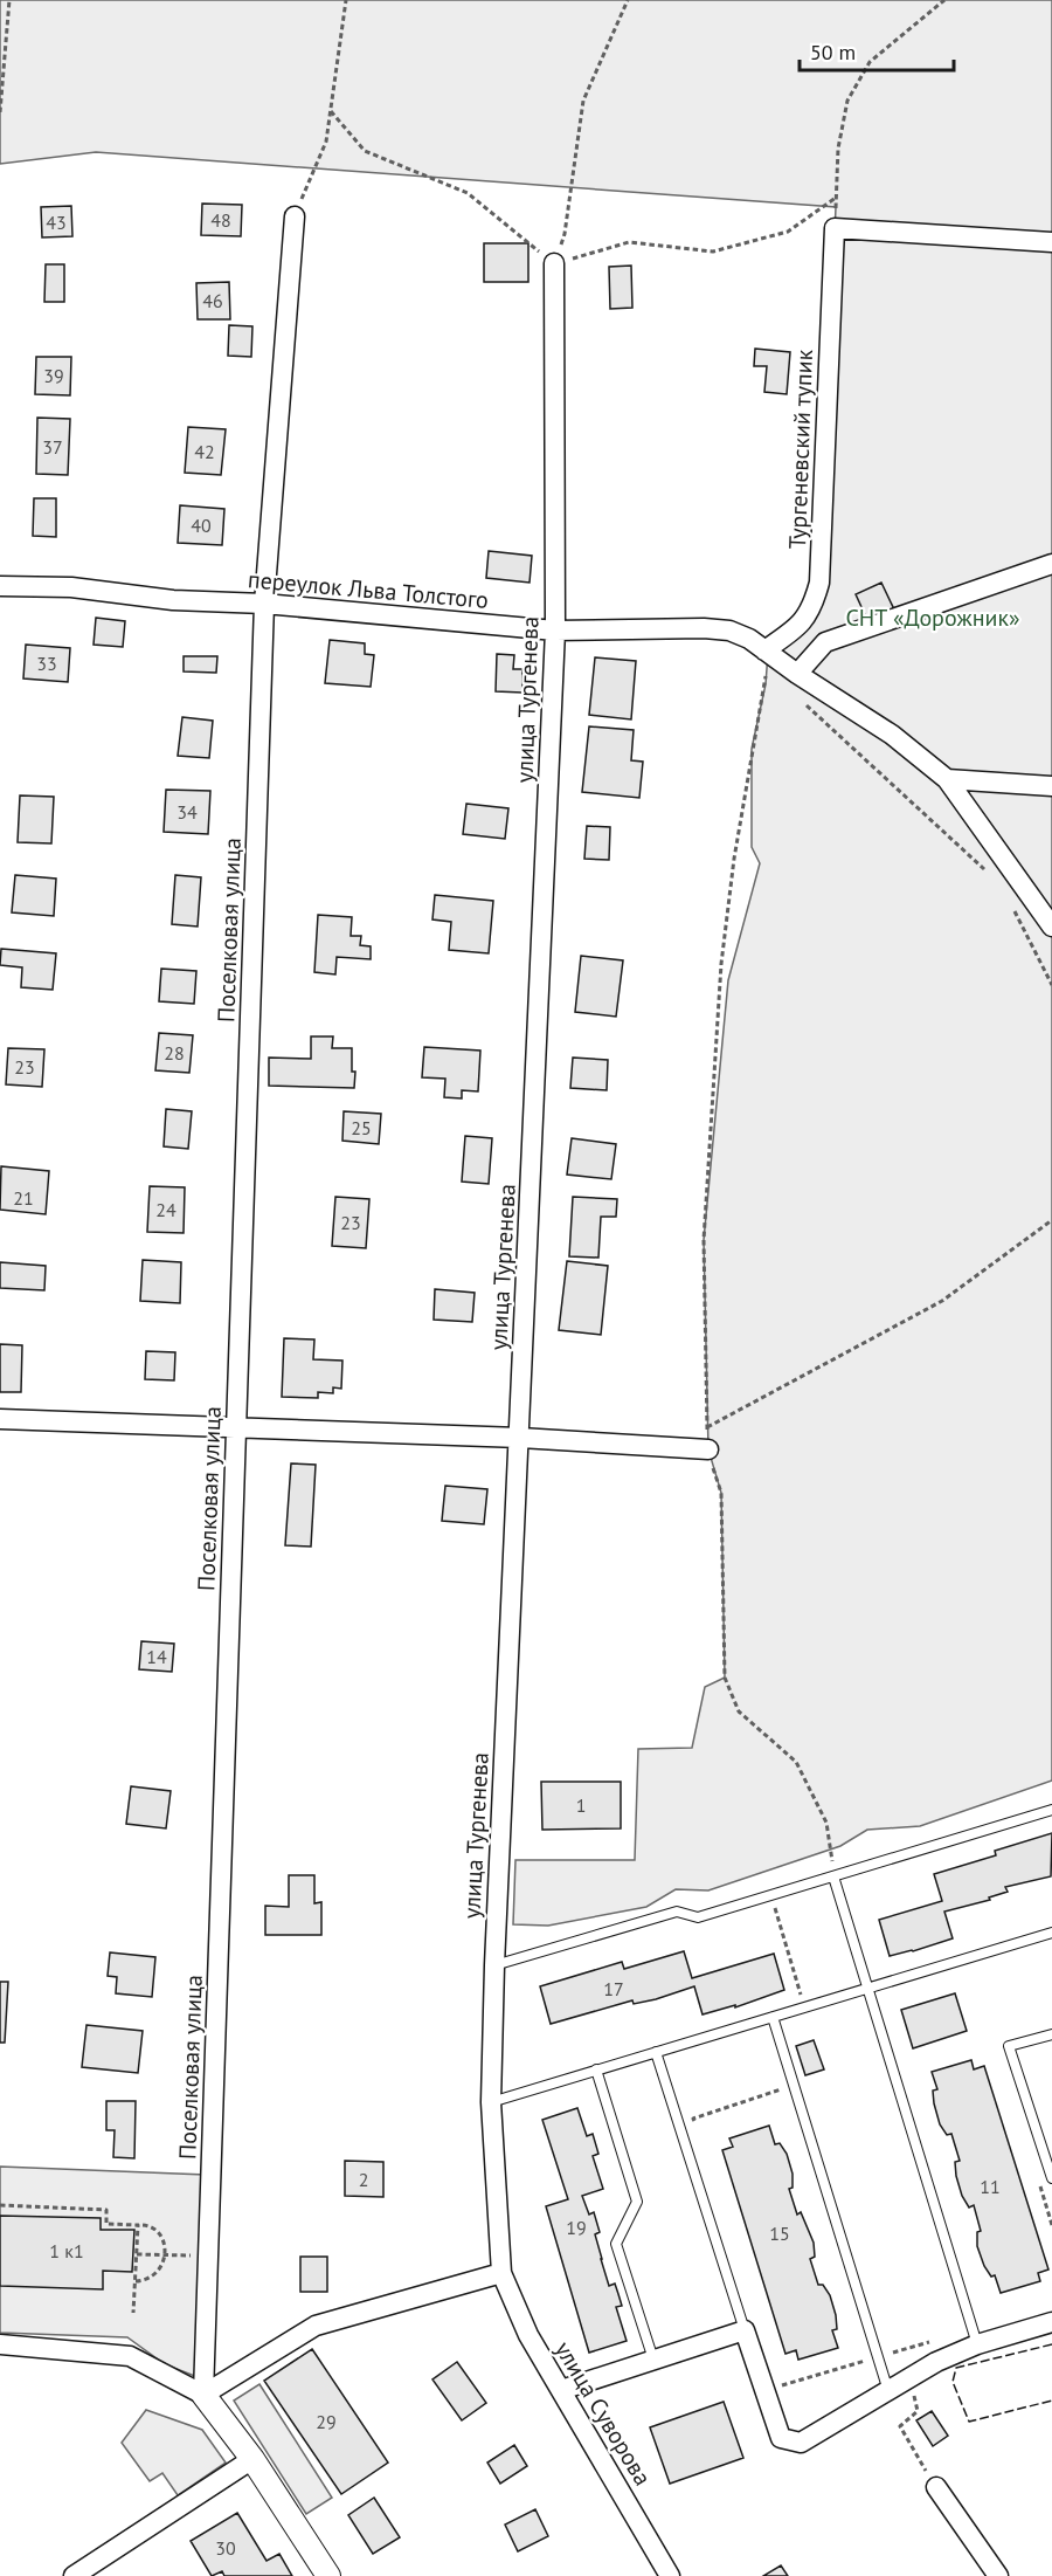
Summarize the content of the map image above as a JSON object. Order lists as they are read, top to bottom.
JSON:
{
  "streets": {
    "street": [
      "Тургеневский тупик",
      "переулок Льва Толстого",
      "улица Тургенева",
      "Поселковая улица",
      "улица Суворова"
    ]
  },
  "crossings": [
    ["Тургеневский тупик", "переулок Льва Толстого"],
    ["переулок Льва Толстого", "улица Тургенева"],
    ["переулок Льва Толстого", "Поселковая улица"],
    ["улица Тургенева", "улица Суворова"]
  ],
  "parks": ["СНТ «Дорожник»"],
  "house_numbers": [
    "48",
    "43",
    "46",
    "39",
    "37",
    "42",
    "40",
    "33",
    "34",
    "28",
    "23",
    "25",
    "21",
    "24",
    "23",
    "14",
    "1",
    "17",
    "2",
    "11",
    "19",
    "15",
    "1 к1",
    "29",
    "30"
  ],
  "scale_bar": "50 m"
}
